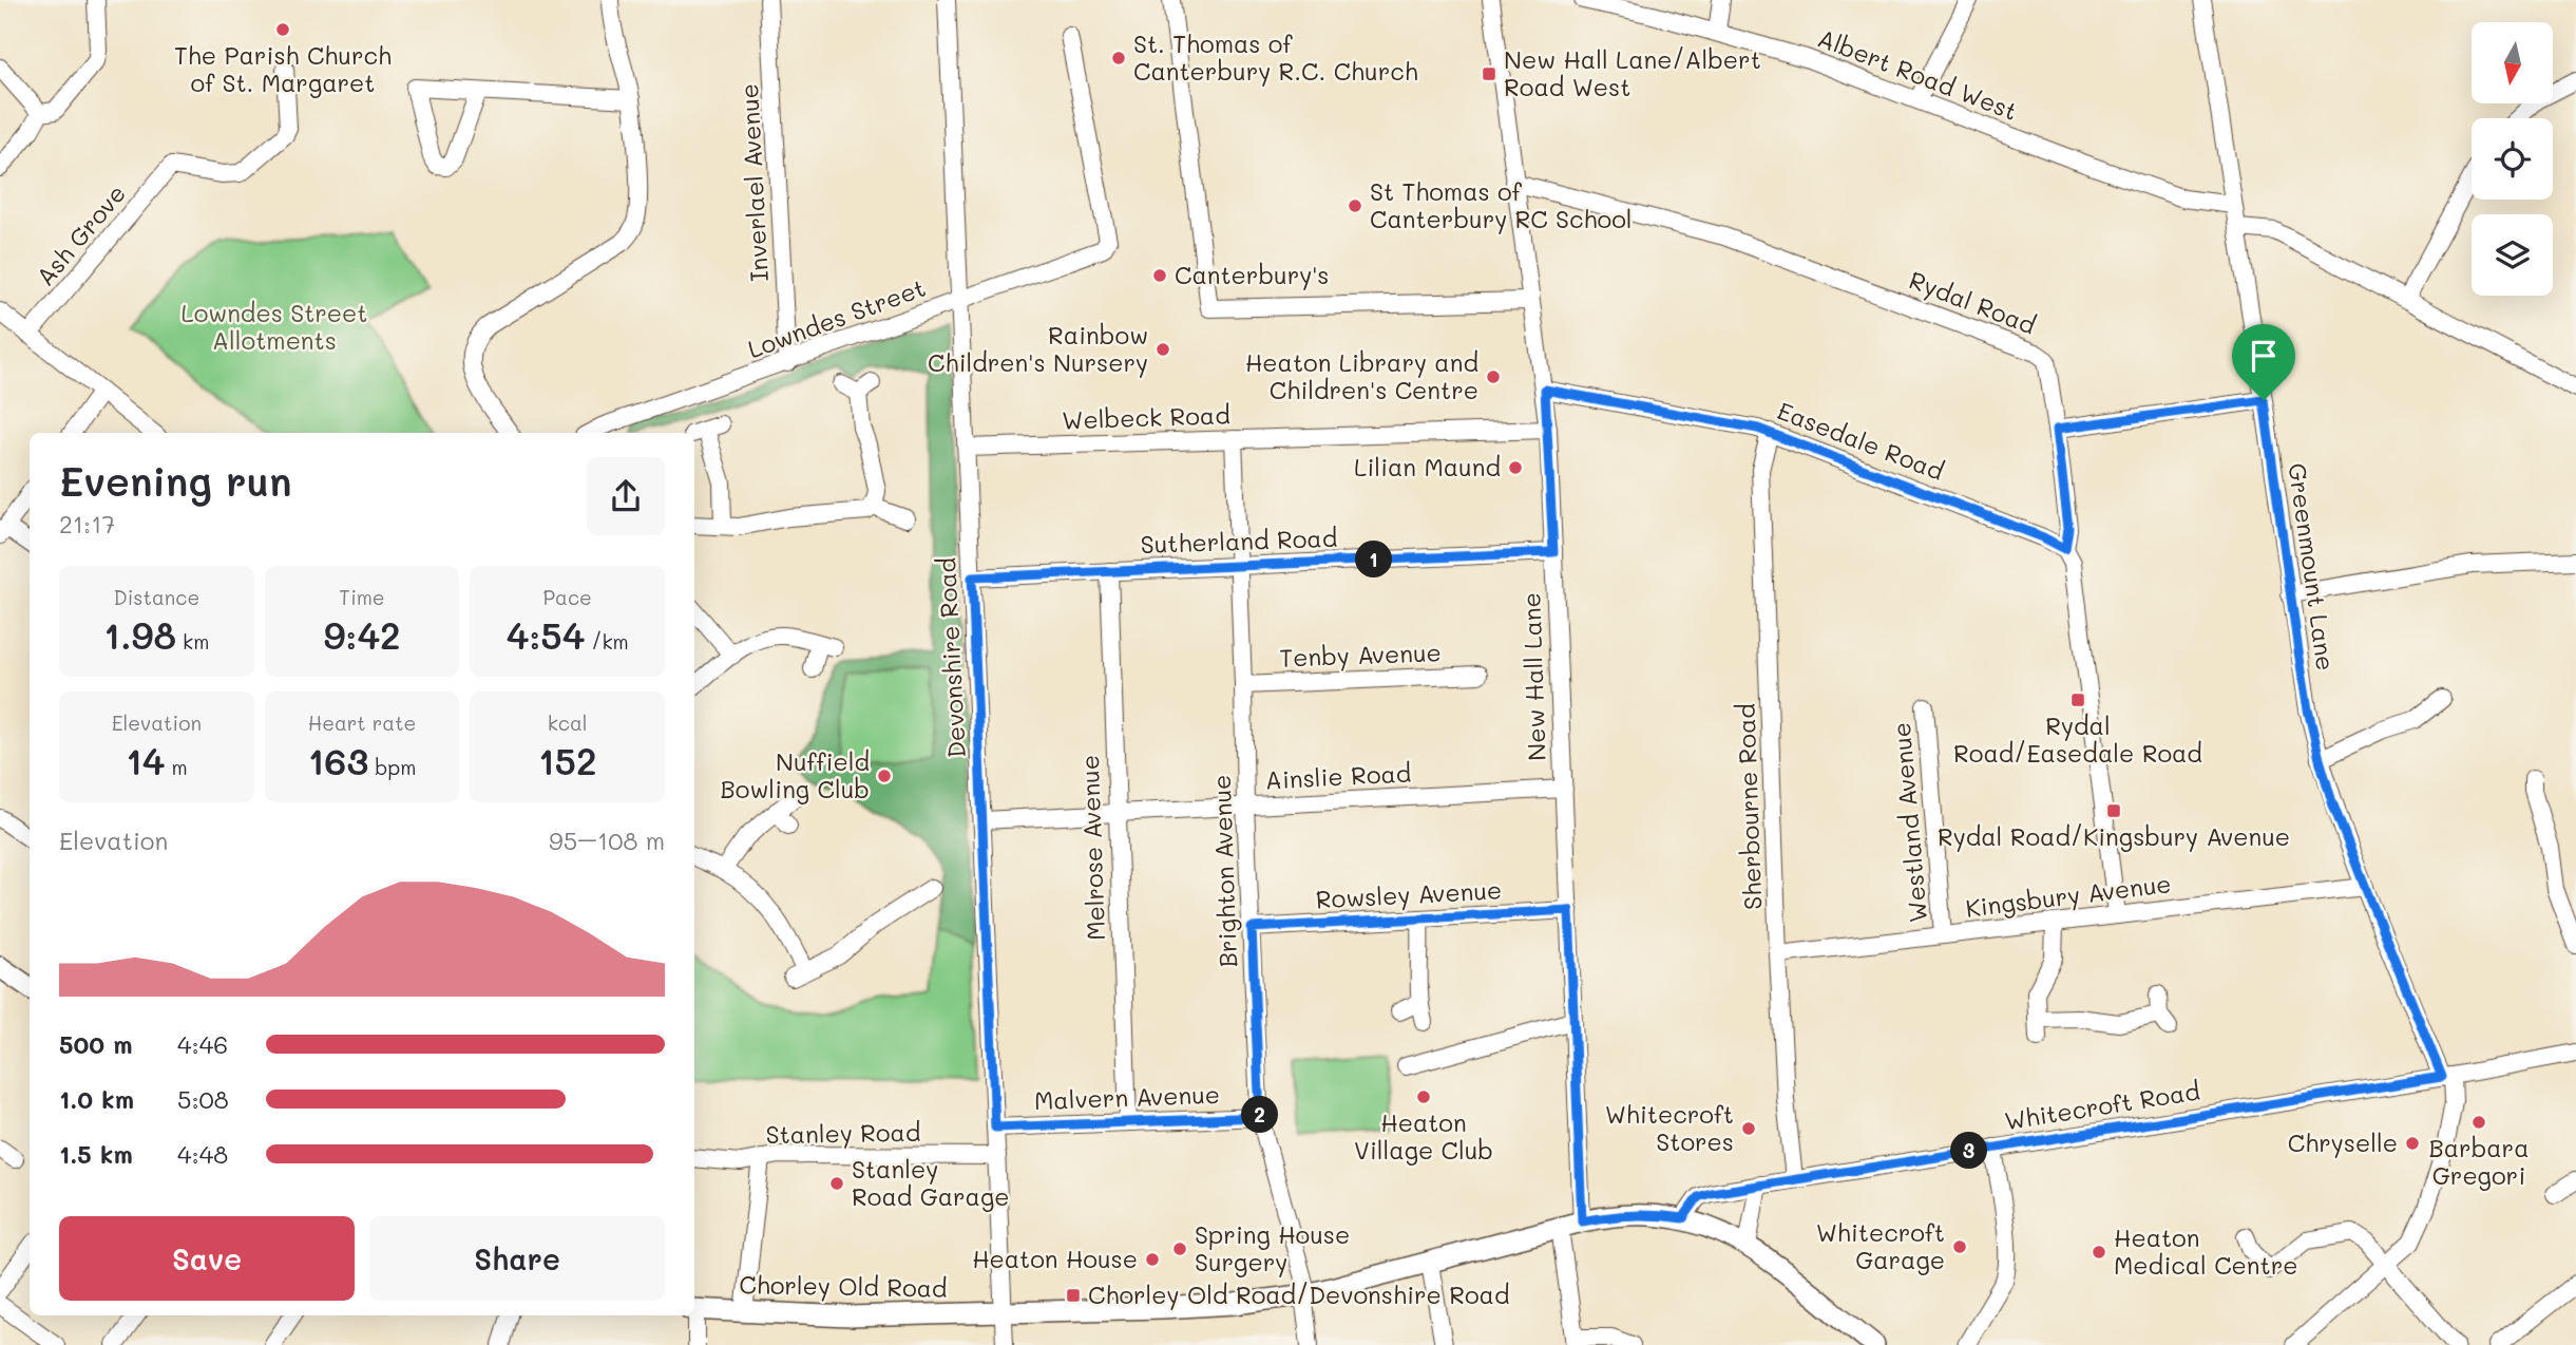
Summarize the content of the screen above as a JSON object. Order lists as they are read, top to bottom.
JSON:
{
  "streets": {
    "main road": ["Chorley Old Road"],
    "street": [
      "Albert Road West",
      "Inverlael Avenue",
      "Ash Grove",
      "Rydal Road",
      "Lowndes Street",
      "Welbeck Road",
      "Easedale Road",
      "Sutherland Road",
      "Greenmount Lane",
      "Tenby Avenue",
      "Devonshire Road",
      "New Hall Lane",
      "Ainslie Road",
      "Sherbourne Road",
      "Westland Avenue",
      "Melrose Avenue",
      "Brighton Avenue",
      "Rowsley Avenue",
      "Kingsbury Avenue",
      "Malvern Avenue",
      "Whitecroft Road",
      "Stanley Road"
    ]
  },
  "crossings": [
    ["Albert Road West", "Greenmount Lane"],
    ["Inverlael Avenue", "Lowndes Street"],
    ["Rydal Road", "Easedale Road"],
    ["Rydal Road", "New Hall Lane"],
    ["Rydal Road", "Kingsbury Avenue"],
    ["Lowndes Street", "Devonshire Road"],
    ["Welbeck Road", "Devonshire Road"],
    ["Welbeck Road", "New Hall Lane"],
    ["Welbeck Road", "Brighton Avenue"],
    ["Easedale Road", "New Hall Lane"],
    ["Easedale Road", "Sherbourne Road"],
    ["Sutherland Road", "Devonshire Road"],
    ["Sutherland Road", "New Hall Lane"],
    ["Sutherland Road", "Melrose Avenue"],
    ["Sutherland Road", "Brighton Avenue"],
    ["Greenmount Lane", "Kingsbury Avenue"],
    ["Greenmount Lane", "Whitecroft Road"],
    ["Tenby Avenue", "Brighton Avenue"],
    ["Devonshire Road", "Ainslie Road"],
    ["Devonshire Road", "Malvern Avenue"],
    ["Devonshire Road", "Stanley Road"],
    ["Devonshire Road", "Chorley Old Road"],
    ["New Hall Lane", "Ainslie Road"],
    ["New Hall Lane", "Rowsley Avenue"],
    ["New Hall Lane", "Chorley Old Road"],
    ["Ainslie Road", "Melrose Avenue"],
    ["Ainslie Road", "Brighton Avenue"],
    ["Sherbourne Road", "Kingsbury Avenue"],
    ["Sherbourne Road", "Whitecroft Road"],
    ["Westland Avenue", "Kingsbury Avenue"],
    ["Melrose Avenue", "Malvern Avenue"],
    ["Brighton Avenue", "Rowsley Avenue"],
    ["Brighton Avenue", "Malvern Avenue"],
    ["Brighton Avenue", "Chorley Old Road"],
    ["Whitecroft Road", "Chorley Old Road"]
  ],
  "parks": ["Lowndes Street Allotments"],
  "places": {
    "other": [
      "The Parish Church of St. Margaret",
      "St. Thomas of Canterbury R.C. Church",
      "St Thomas of Canterbury RC School",
      "Canterbury's",
      "Rainbow Children's Nursery",
      "Heaton Library and Children's Centre",
      "Lilian Maund",
      "Nuffield Bowling Club",
      "Heaton Village Club",
      "Barbara Gregori",
      "Whitecroft Stores",
      "Chryselle",
      "Stanley Road Garage",
      "Whitecroft Garage",
      "Spring House Surgery",
      "Heaton Medical Centre",
      "Heaton House"
    ],
    "transit": [
      "New Hall Lane/Albert Road West",
      "Rydal Road/Easedale Road",
      "Rydal Road/Kingsbury Avenue",
      "Chorley Old Road/Devonshire Road"
    ]
  },
  "north": "bottom",
  "page": {
    "heading": ["Evening run", "21:17"],
    "pins": ["1", "2", "3"],
    "stats": [
      ["Distance", "1.98 km"],
      ["Time", "9:42"],
      ["Pace", "4:54 /km"],
      ["Elevation", "14 m"],
      ["Heart rate", "163 bpm"],
      ["kcal", "152"]
    ],
    "chart": ["Elevation", "95–108 m"],
    "list": [
      {
        "name": "500 m",
        "note": "4:46"
      },
      {
        "name": "1.0 km",
        "note": "5:08"
      },
      {
        "name": "1.5 km",
        "note": "4:48"
      }
    ],
    "buttons": ["Save", "Share"]
  }
}
